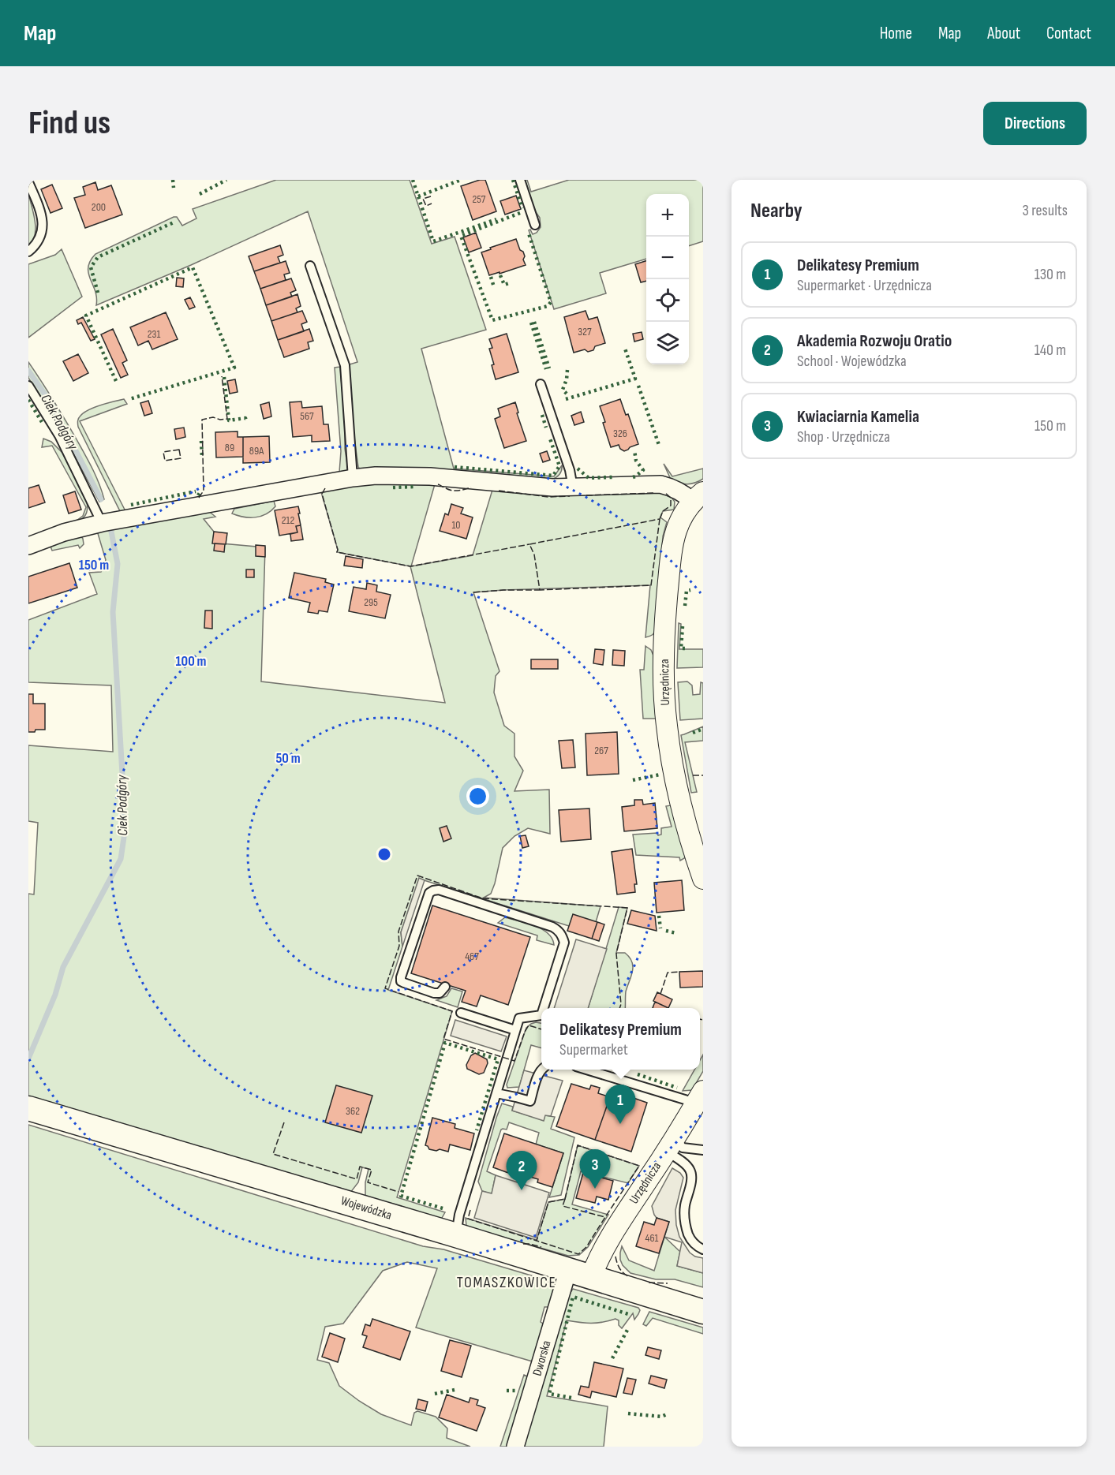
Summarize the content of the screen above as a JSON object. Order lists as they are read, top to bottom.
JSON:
{
  "streets": {
    "main road": ["Wojewódzka"],
    "street": ["Urzędnicza", "Dworska"]
  },
  "crossings": [
    ["Urzędnicza", "Wojewódzka"],
    ["Wojewódzka", "Dworska"]
  ],
  "districts": ["TOMASZKOWICE"],
  "water": ["Ciek Podgóry"],
  "house_numbers": [
    "257",
    "200",
    "327",
    "231",
    "567",
    "326",
    "89",
    "89A",
    "212",
    "10",
    "295",
    "267",
    "467",
    "362",
    "461"
  ],
  "page": {
    "header": "Map",
    "nav": [
      "Home",
      "Map",
      "About",
      "Contact"
    ],
    "buttons": "Directions",
    "title": "Find us",
    "heading": ["Nearby", "3 results"],
    "map_buttons": ["+", "−"],
    "list": [
      {
        "mark": "1",
        "name": "Delikatesy Premium",
        "note": "Supermarket · Urzędnicza",
        "value": "130 m"
      },
      {
        "mark": "2",
        "name": "Akademia Rozwoju Oratio",
        "note": "School · Wojewódzka",
        "value": "140 m"
      },
      {
        "mark": "3",
        "name": "Kwiaciarnia Kamelia",
        "note": "Shop · Urzędnicza",
        "value": "150 m"
      }
    ],
    "popup": ["Delikatesy Premium", "Supermarket"],
    "pins": ["1", "3", "2"]
  },
  "rings": ["150 m", "100 m", "50 m"]
}
